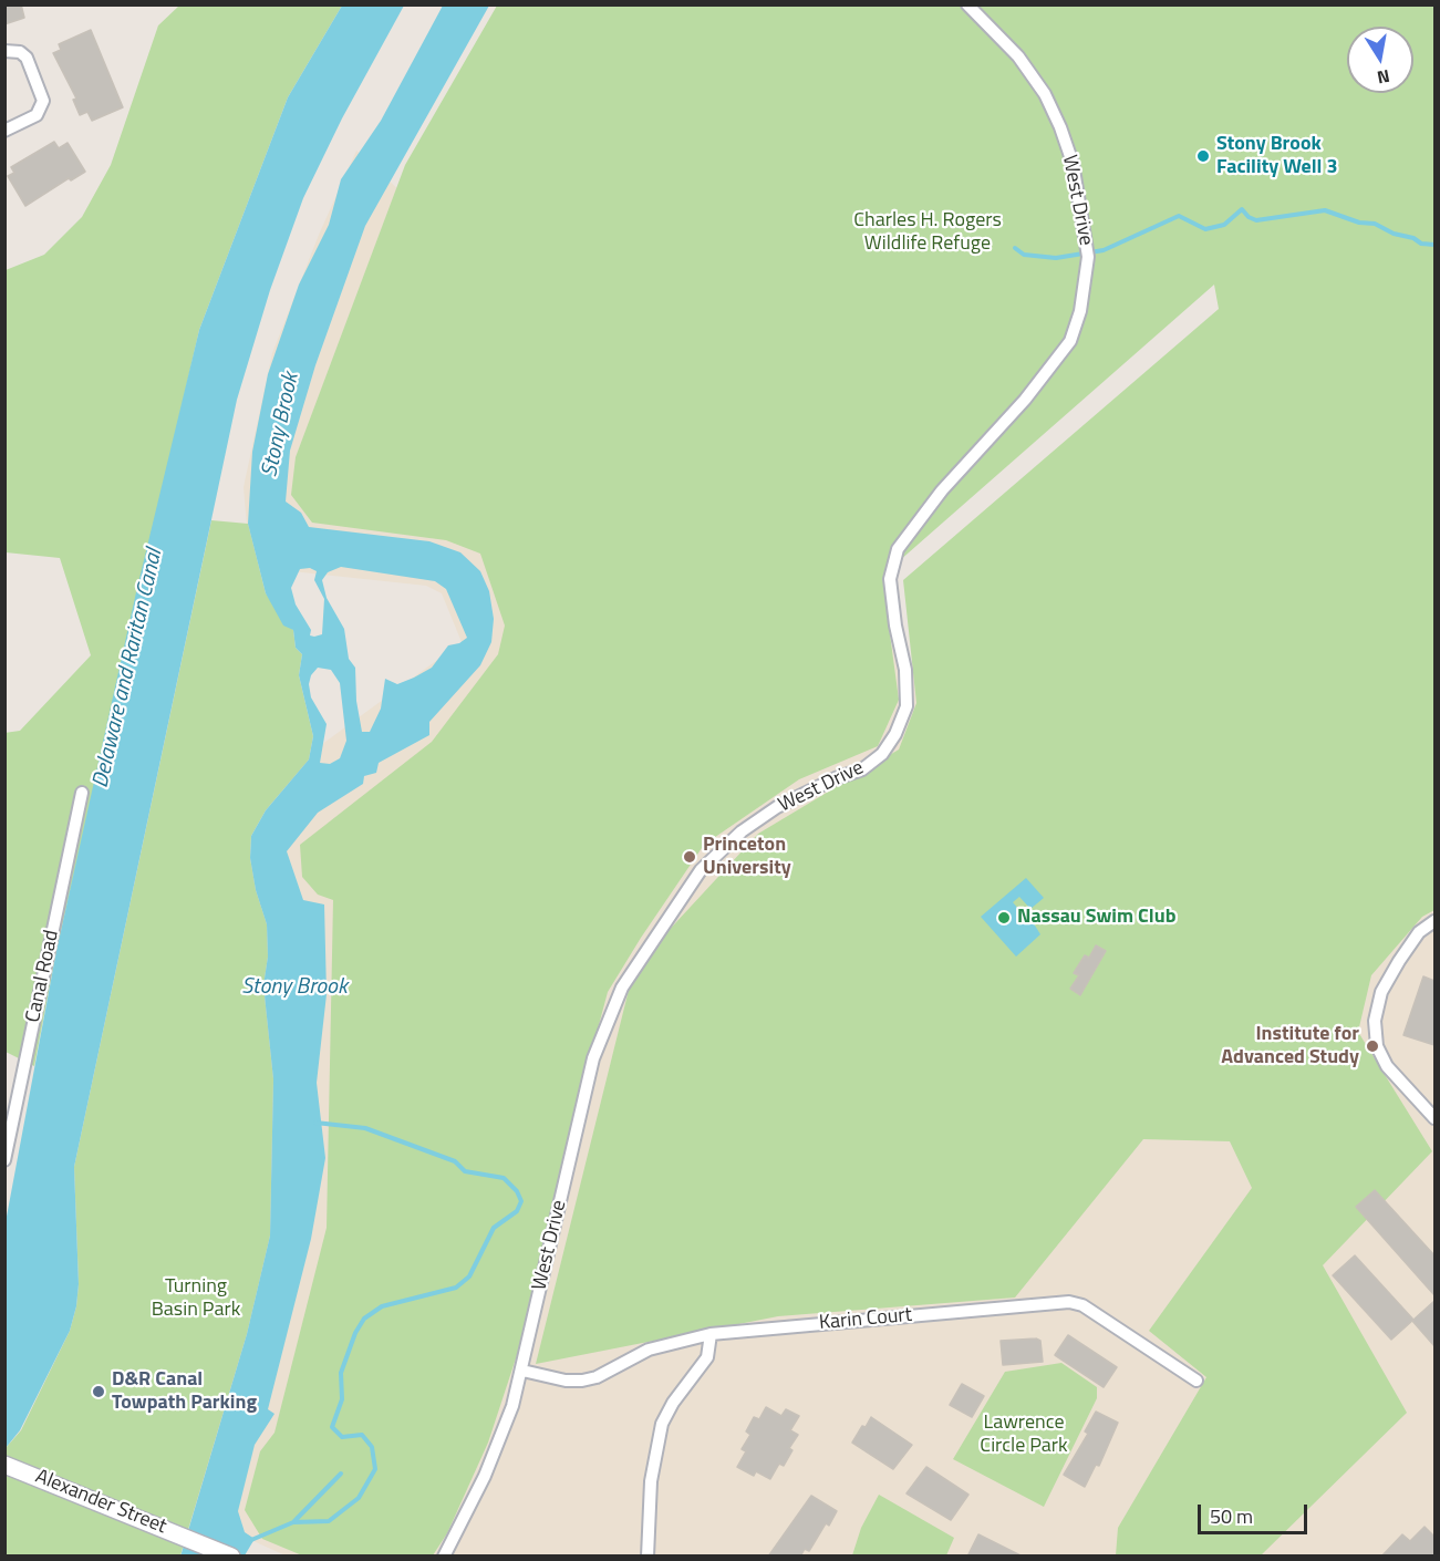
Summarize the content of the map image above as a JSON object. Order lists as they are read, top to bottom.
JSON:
{
  "streets": {
    "main road": ["Alexander Street"],
    "street": ["West Drive", "Canal Road", "Karin Court"]
  },
  "crossings": [
    ["West Drive", "Karin Court"]
  ],
  "water": ["Stony Brook", "Delaware and Raritan Canal"],
  "parks": ["Charles H. Rogers Wildlife Refuge", "Turning Basin Park", "Lawrence Circle Park"],
  "places": [
    "Stony Brook Facility Well 3",
    "Princeton University",
    "Nassau Swim Club",
    "Institute for Advanced Study",
    "D&R Canal Towpath Parking"
  ],
  "scale_bar": "50 m",
  "north": "bottom"
}
